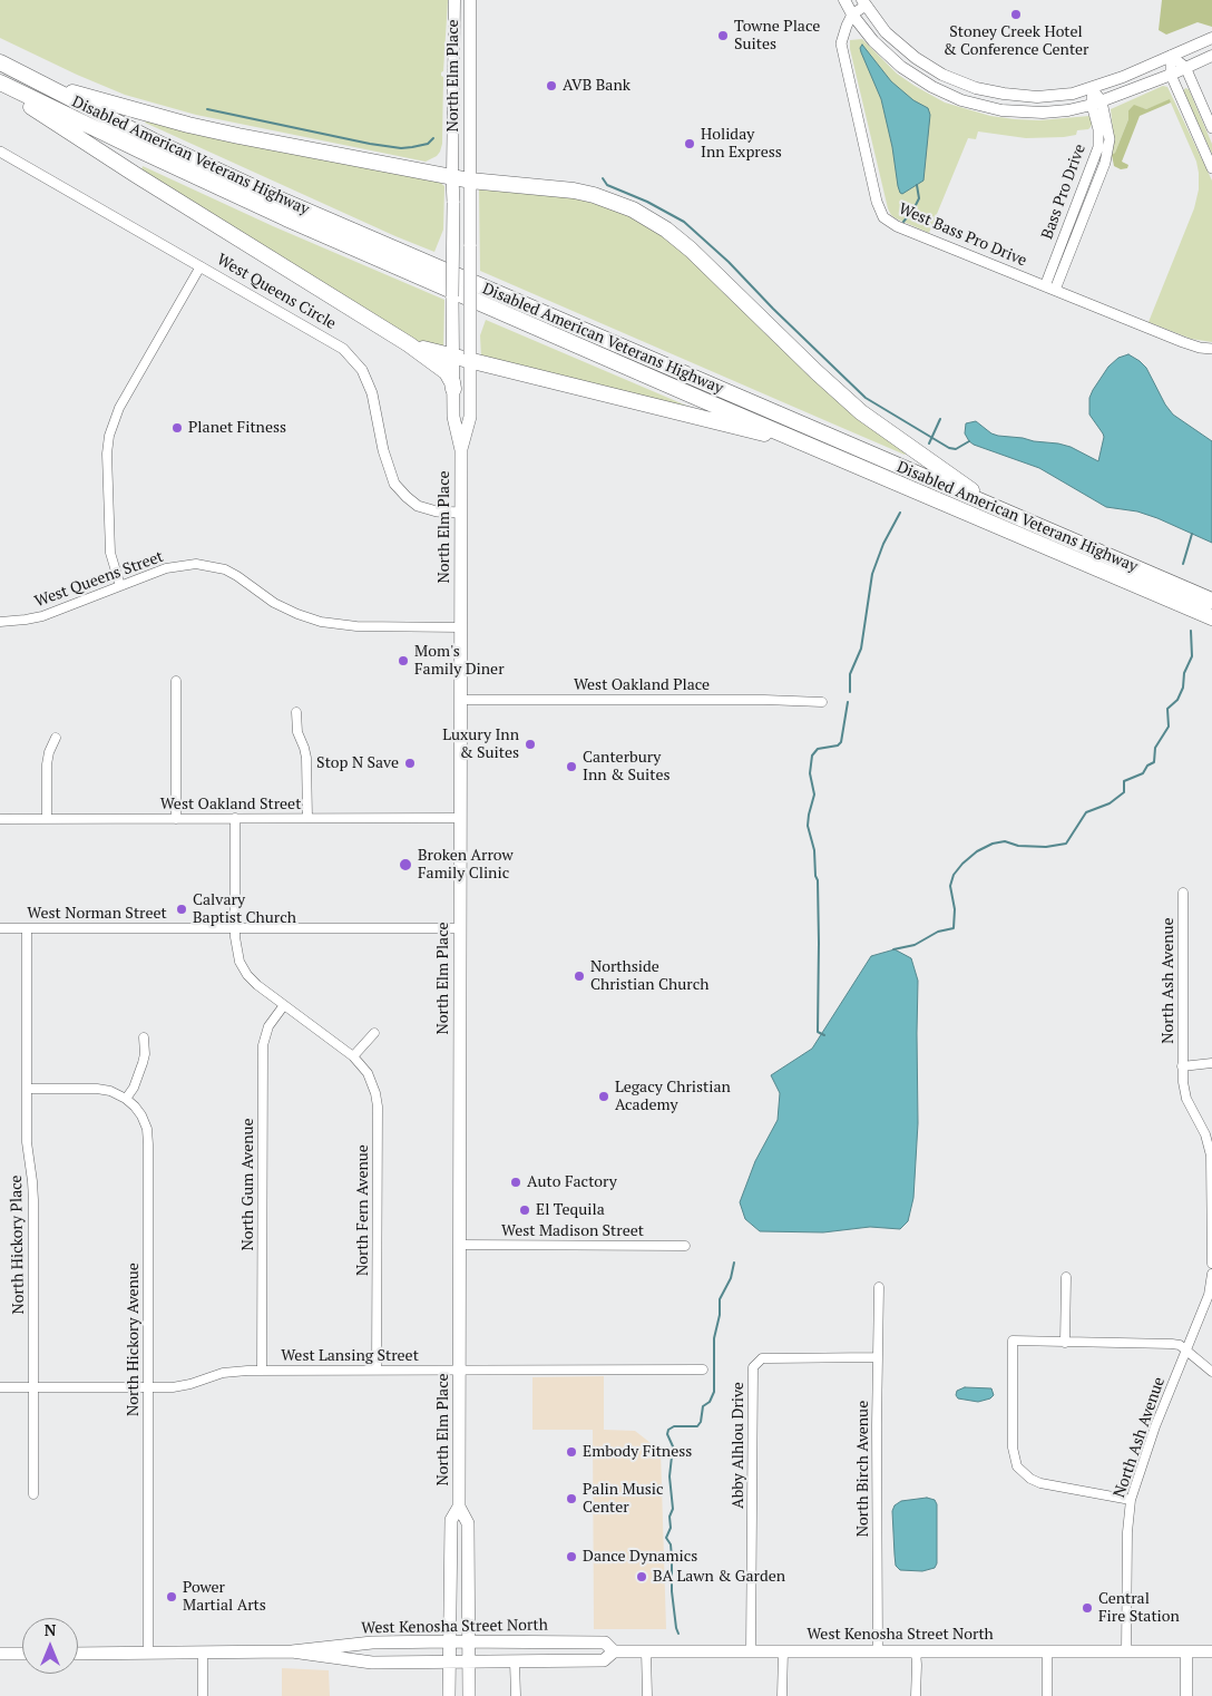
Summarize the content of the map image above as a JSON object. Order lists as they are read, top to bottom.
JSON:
{
  "streets": {
    "highway": ["Disabled American Veterans Highway"],
    "main road": ["North Elm Place", "West Kenosha Street North"],
    "street": [
      "Bass Pro Drive",
      "West Bass Pro Drive",
      "West Queens Circle",
      "West Queens Street",
      "West Oakland Place",
      "West Oakland Street",
      "West Norman Street",
      "North Ash Avenue",
      "North Gum Avenue",
      "North Fern Avenue",
      "West Madison Street",
      "North Hickory Place",
      "North Hickory Avenue",
      "West Lansing Street",
      "Abby Alhlou Drive",
      "North Birch Avenue"
    ]
  },
  "crossings": [
    ["North Elm Place", "West Queens Circle"],
    ["North Elm Place", "West Queens Street"],
    ["North Elm Place", "West Oakland Place"],
    ["North Elm Place", "West Oakland Street"],
    ["North Elm Place", "West Norman Street"],
    ["North Elm Place", "West Madison Street"],
    ["North Elm Place", "West Lansing Street"],
    ["North Elm Place", "West Kenosha Street North"],
    ["Bass Pro Drive", "West Bass Pro Drive"],
    ["West Oakland Street", "North Fern Avenue"],
    ["West Norman Street", "North Fern Avenue"],
    ["West Norman Street", "North Hickory Place"],
    ["North Ash Avenue", "West Kenosha Street North"],
    ["North Gum Avenue", "North Fern Avenue"],
    ["North Gum Avenue", "West Lansing Street"],
    ["North Fern Avenue", "West Lansing Street"],
    ["North Hickory Place", "West Lansing Street"],
    ["North Hickory Avenue", "West Lansing Street"],
    ["North Hickory Avenue", "West Kenosha Street North"],
    ["Abby Alhlou Drive", "North Birch Avenue"],
    ["Abby Alhlou Drive", "West Kenosha Street North"],
    ["North Birch Avenue", "West Kenosha Street North"]
  ],
  "places": [
    "Stoney Creek Hotel & Conference Center",
    "Towne Place Suites",
    "AVB Bank",
    "Holiday Inn Express",
    "Planet Fitness",
    "Mom's Family Diner",
    "Luxury Inn & Suites",
    "Stop N Save",
    "Canterbury Inn & Suites",
    "Broken Arrow Family Clinic",
    "Calvary Baptist Church",
    "Northside Christian Church",
    "Legacy Christian Academy",
    "Auto Factory",
    "El Tequila",
    "Embody Fitness",
    "Palin Music Center",
    "Dance Dynamics",
    "BA Lawn & Garden",
    "Power Martial Arts",
    "Central Fire Station"
  ],
  "north": "top"
}
